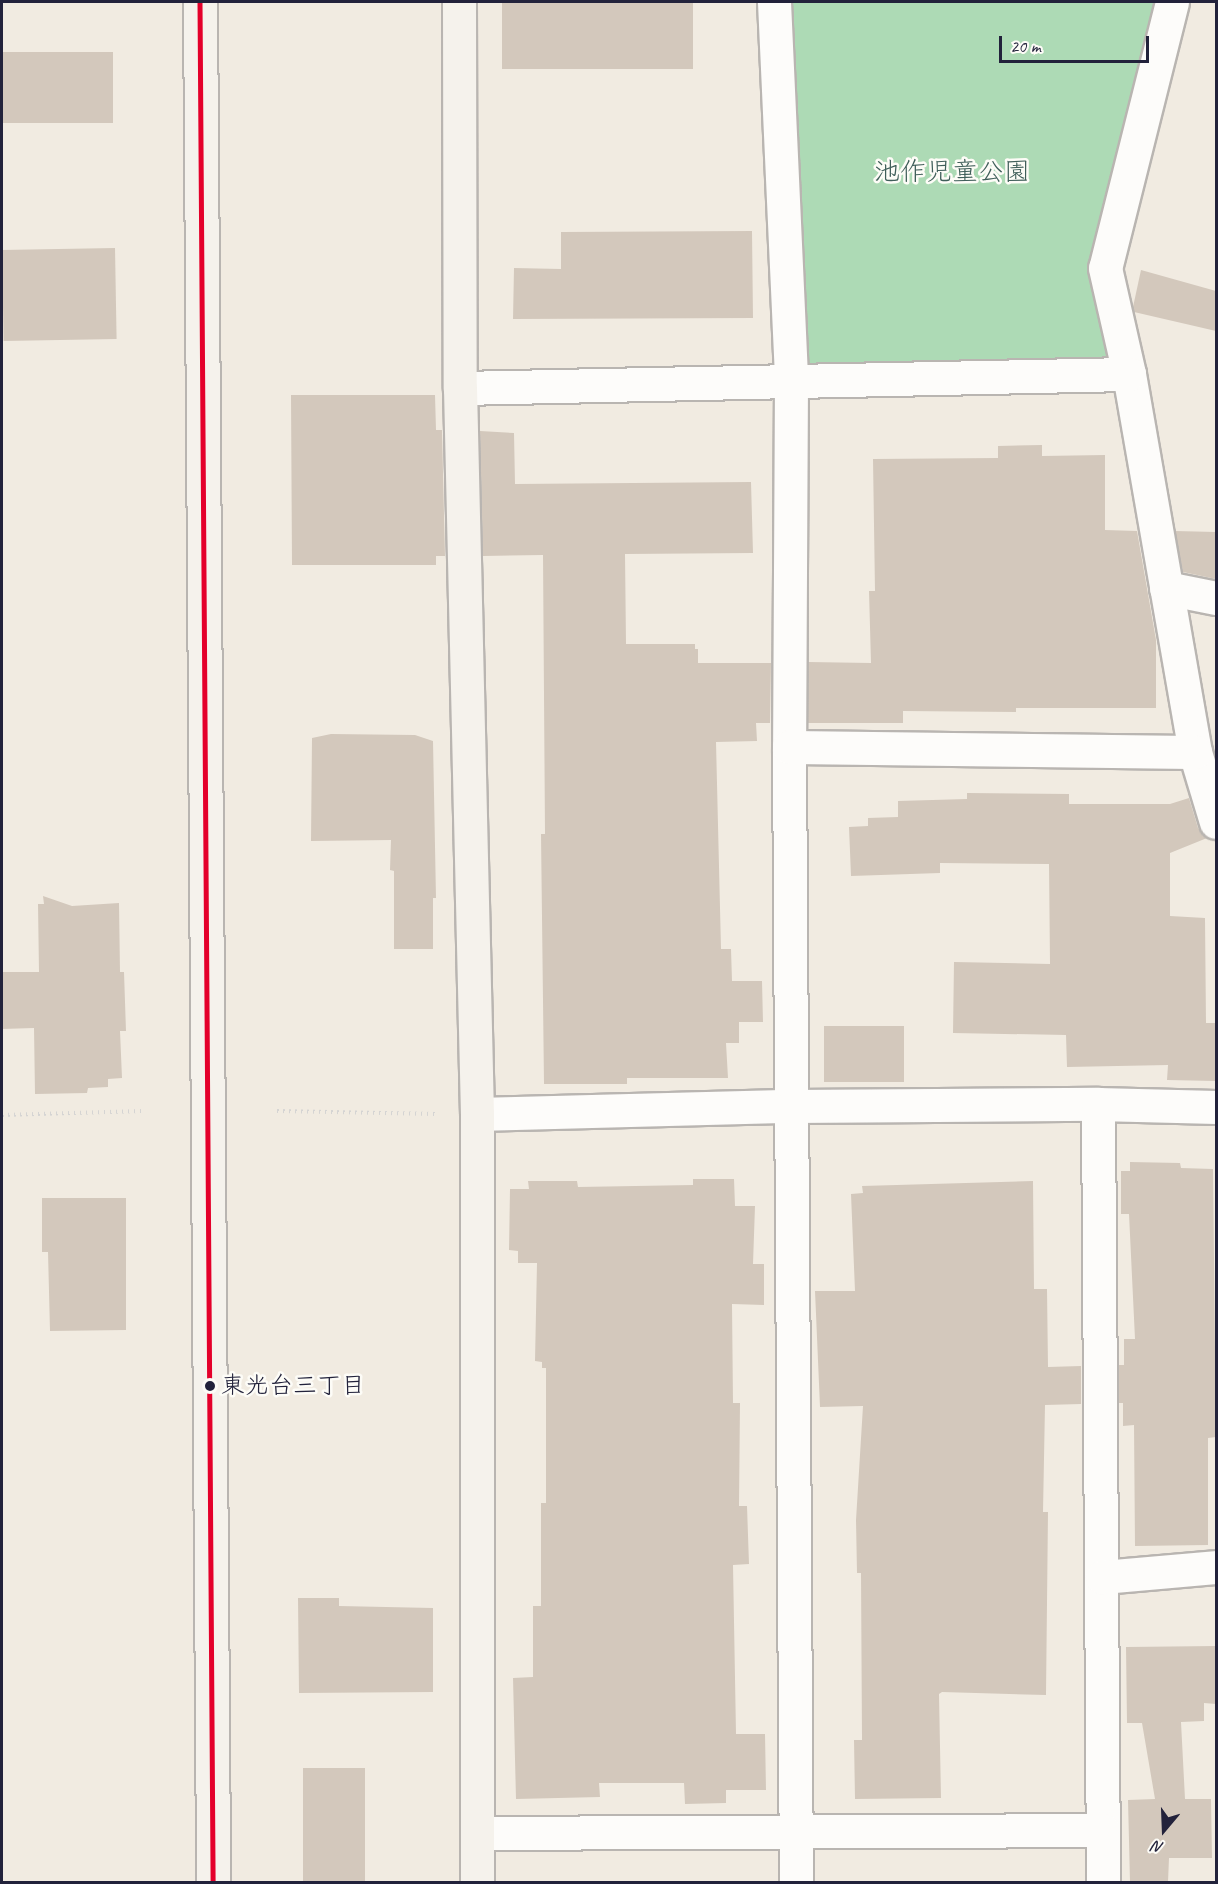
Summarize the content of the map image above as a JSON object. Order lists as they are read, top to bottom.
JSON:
{
  "parks": ["池作児童公園"],
  "places": ["東光台三丁目"],
  "scale_bar": "20 m",
  "north": "bottom"
}
